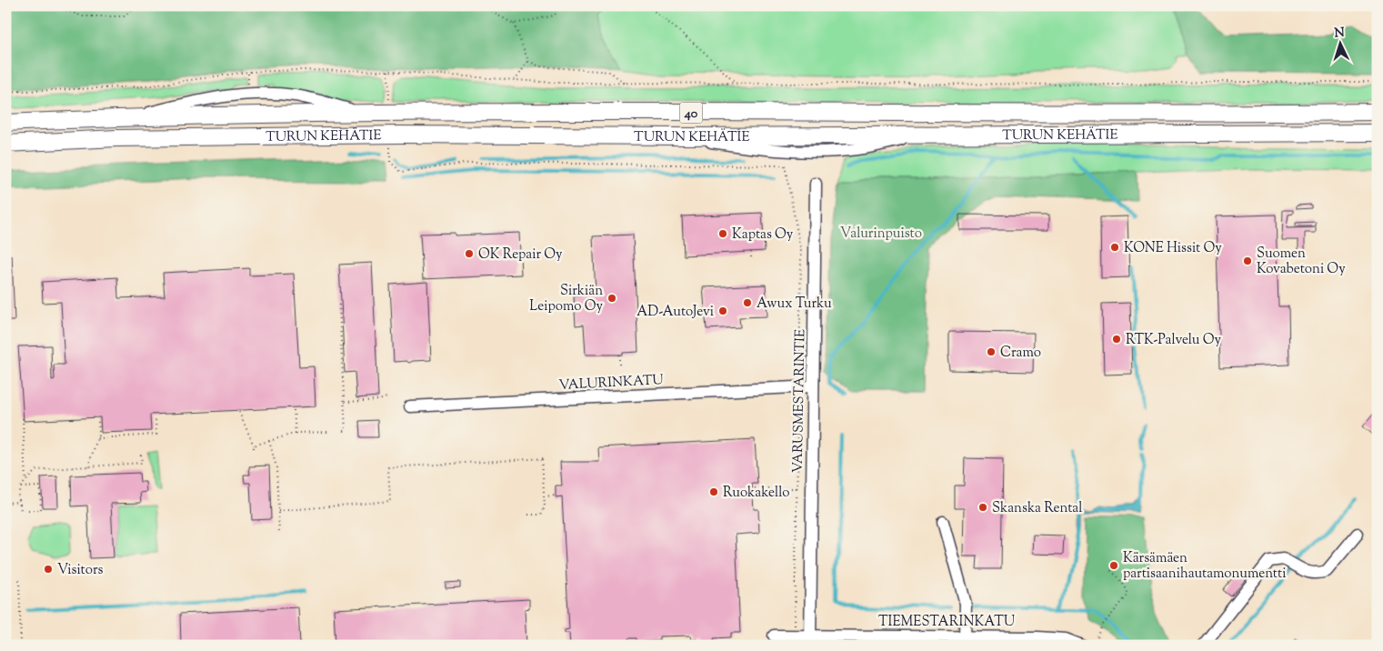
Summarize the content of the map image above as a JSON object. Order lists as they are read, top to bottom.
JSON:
{
  "streets": {
    "highway": ["40", "TURUN KEHÄTIE"],
    "street": ["VALURINKATU", "VARUSMESTARINTIE", "TIEMESTARINKATU"]
  },
  "crossings": [
    ["VALURINKATU", "VARUSMESTARINTIE"],
    ["VARUSMESTARINTIE", "TIEMESTARINKATU"]
  ],
  "parks": ["Valurinpuisto"],
  "places": [
    "Kaptas Oy",
    "KONE Hissit Oy",
    "OK Repair Oy",
    "Suomen Kovabetoni Oy",
    "Sirkiän Leipomo Oy",
    "Awux Turku",
    "AD-AutoJevi",
    "RTK-Palvelu Oy",
    "Cramo",
    "Ruokakello",
    "Skanska Rental",
    "Kärsämäen partisaanihautamonumentti",
    "Visitors"
  ],
  "north": "top"
}
